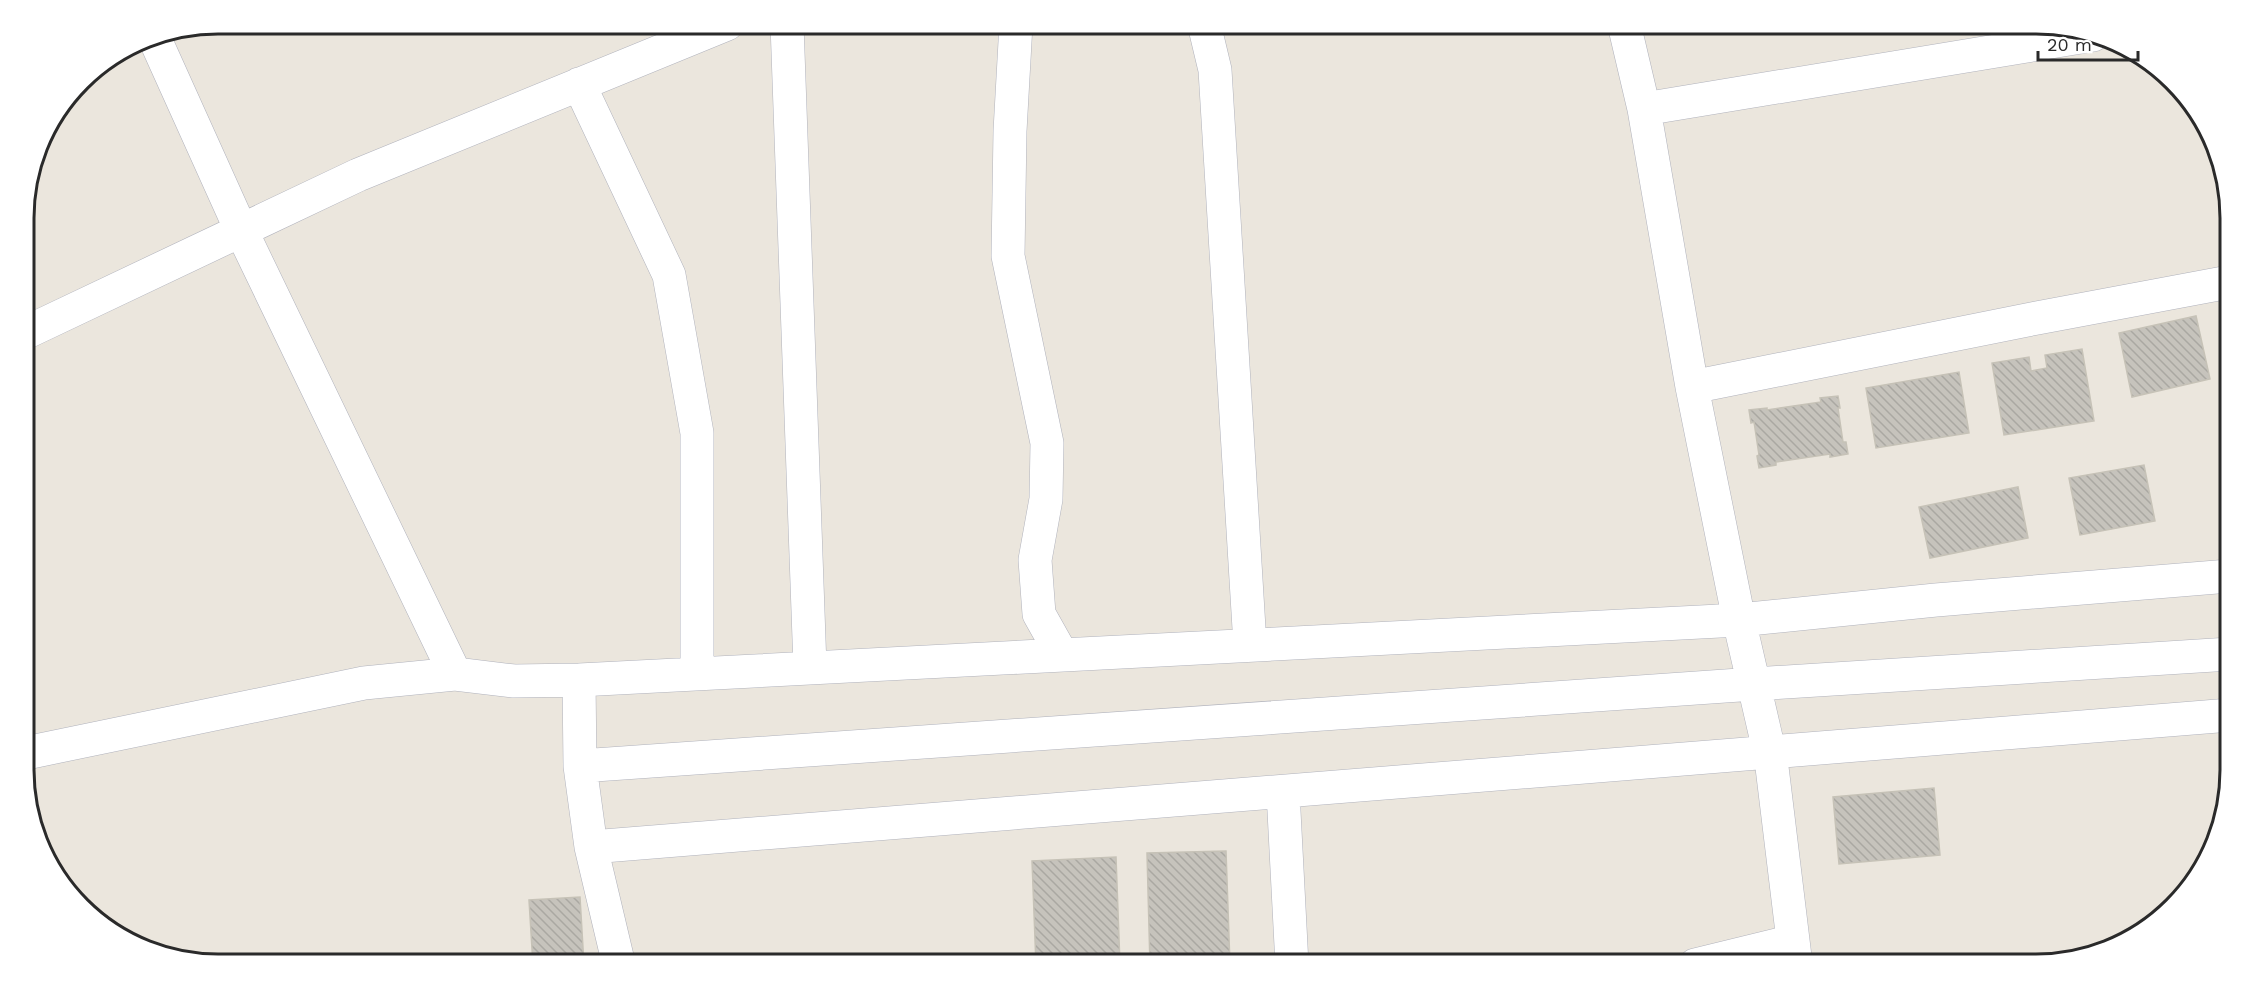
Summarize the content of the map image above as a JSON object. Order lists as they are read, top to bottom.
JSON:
{
  "scale_bar": "20 m"
}
